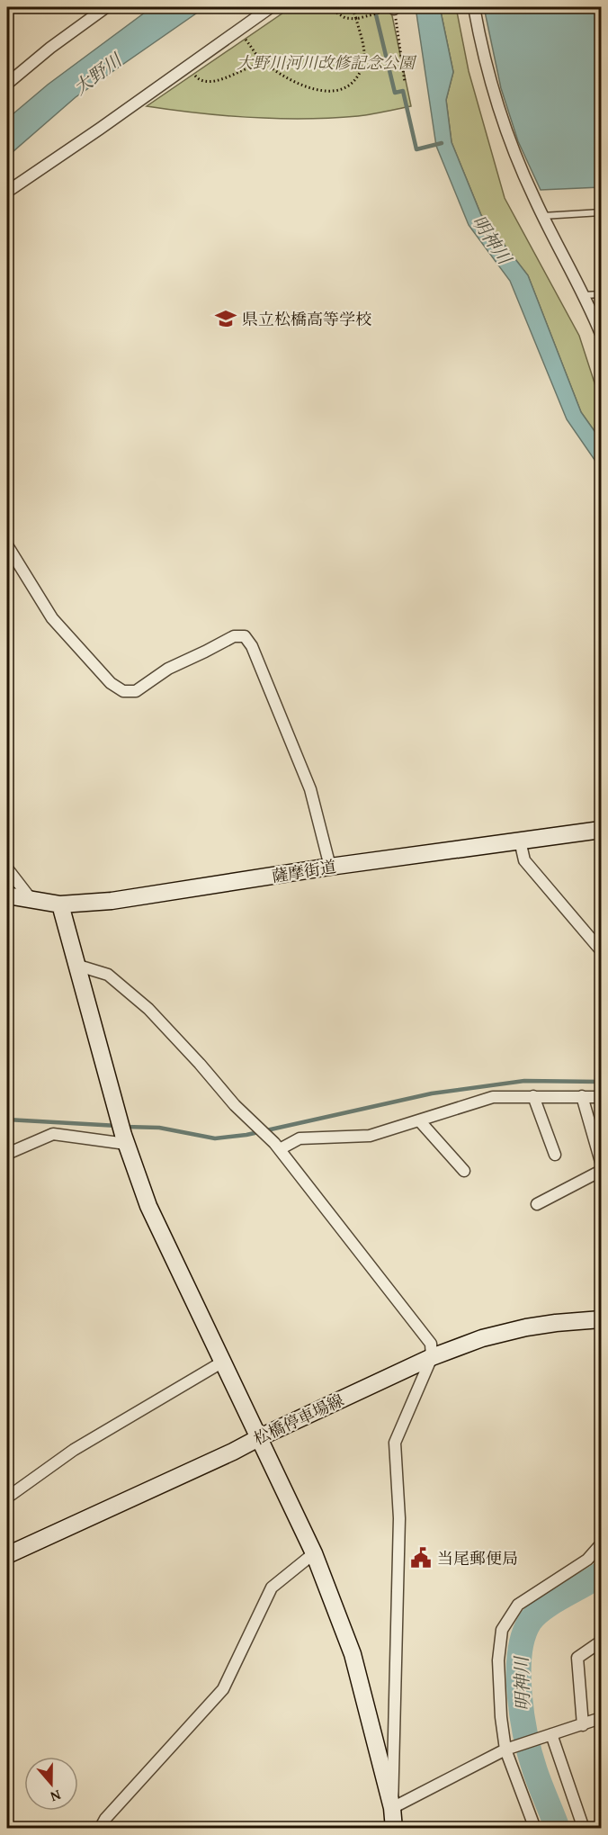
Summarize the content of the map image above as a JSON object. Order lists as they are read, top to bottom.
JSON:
{
  "streets": {
    "street": ["薩摩街道", "松橋停車場線"]
  },
  "water": ["大野川", "明神川"],
  "parks": ["大野川河川改修記念公園"],
  "places": {
    "school or university": ["県立松橋高等学校"],
    "public building": ["当尾郵便局"]
  },
  "north": "bottom"
}
